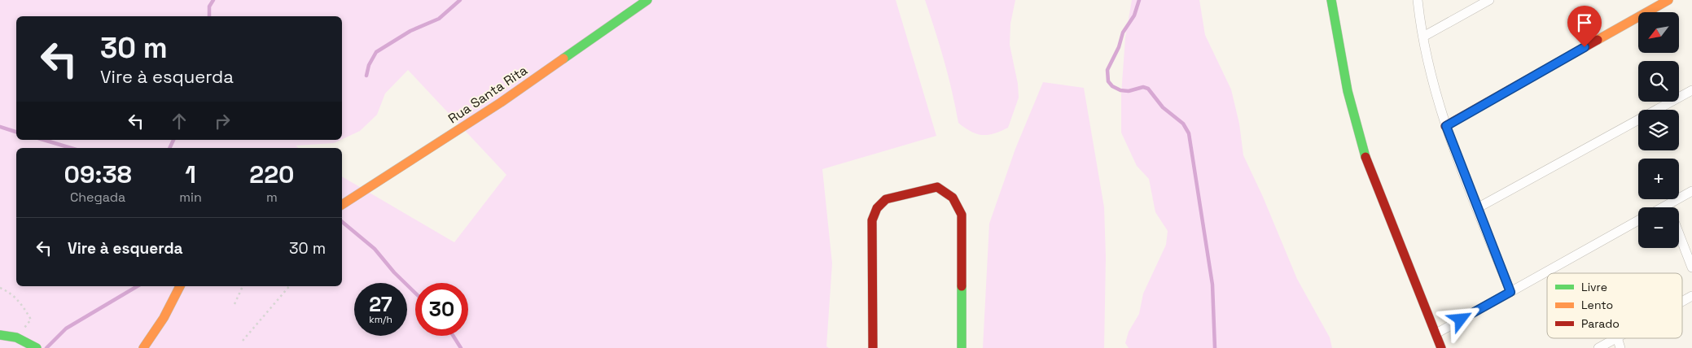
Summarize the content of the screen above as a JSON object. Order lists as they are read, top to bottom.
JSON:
{
  "streets": {
    "street": ["Rua Santa Rita"]
  },
  "legend": ["Livre", "Lento", "Parado"],
  "north": "bottom left",
  "page": {
    "map_buttons": ["+", "−"],
    "turn": ["30 m", "Vire à esquerda"],
    "eta": [
      "09:38",
      "Chegada",
      "1",
      "min",
      "220",
      "m"
    ],
    "list": [
      {
        "name": "Vire à esquerda",
        "value": "30 m"
      }
    ],
    "speed": "27 km/h",
    "limit": "30"
  }
}
